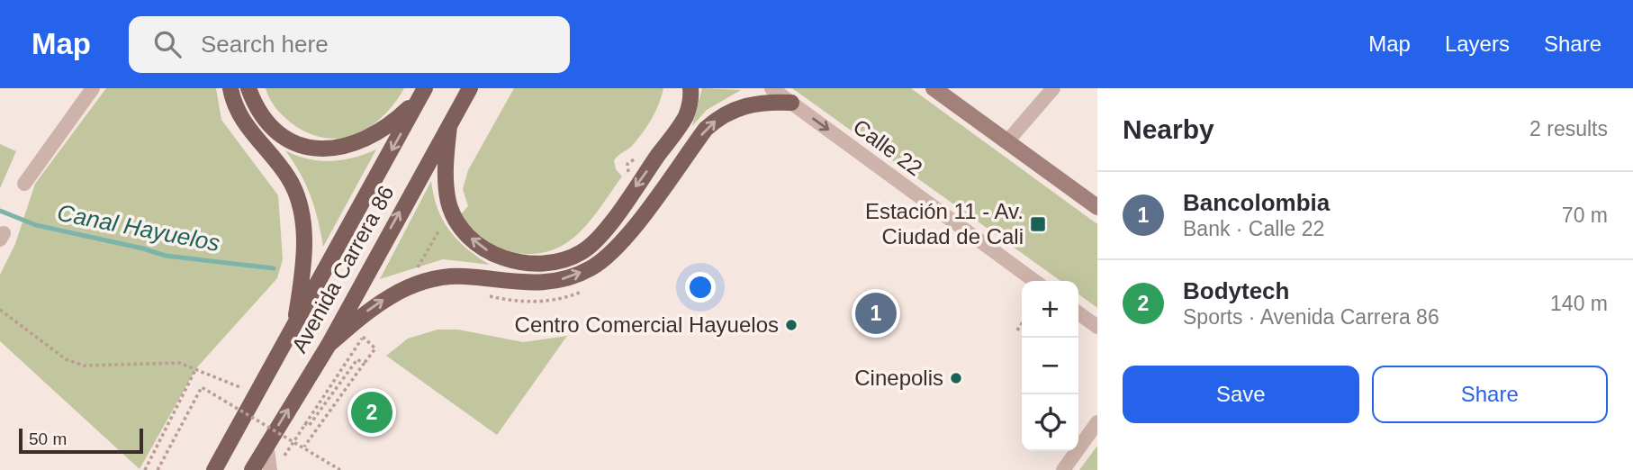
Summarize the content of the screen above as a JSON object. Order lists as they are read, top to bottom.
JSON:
{
  "streets": {
    "main road": ["Avenida Carrera 86"],
    "street": ["Calle 22"]
  },
  "water": ["Canal Hayuelos"],
  "places": {
    "transit": ["Estación 11 - Av. Ciudad de Cali"],
    "other": ["Centro Comercial Hayuelos", "Cinepolis"]
  },
  "scale_bar": "50 m",
  "page": {
    "header": "Map",
    "search": "Search here",
    "nav": ["Map", "Layers", "Share"],
    "heading": ["Nearby", "2 results"],
    "list": [
      {
        "mark": "1",
        "name": "Bancolombia",
        "note": "Bank · Calle 22",
        "value": "70 m"
      },
      {
        "mark": "2",
        "name": "Bodytech",
        "note": "Sports · Avenida Carrera 86",
        "value": "140 m"
      }
    ],
    "map_buttons": ["+", "−"],
    "pins": ["1", "2"],
    "buttons": ["Save", "Share"],
    "scale": "50 m"
  }
}
